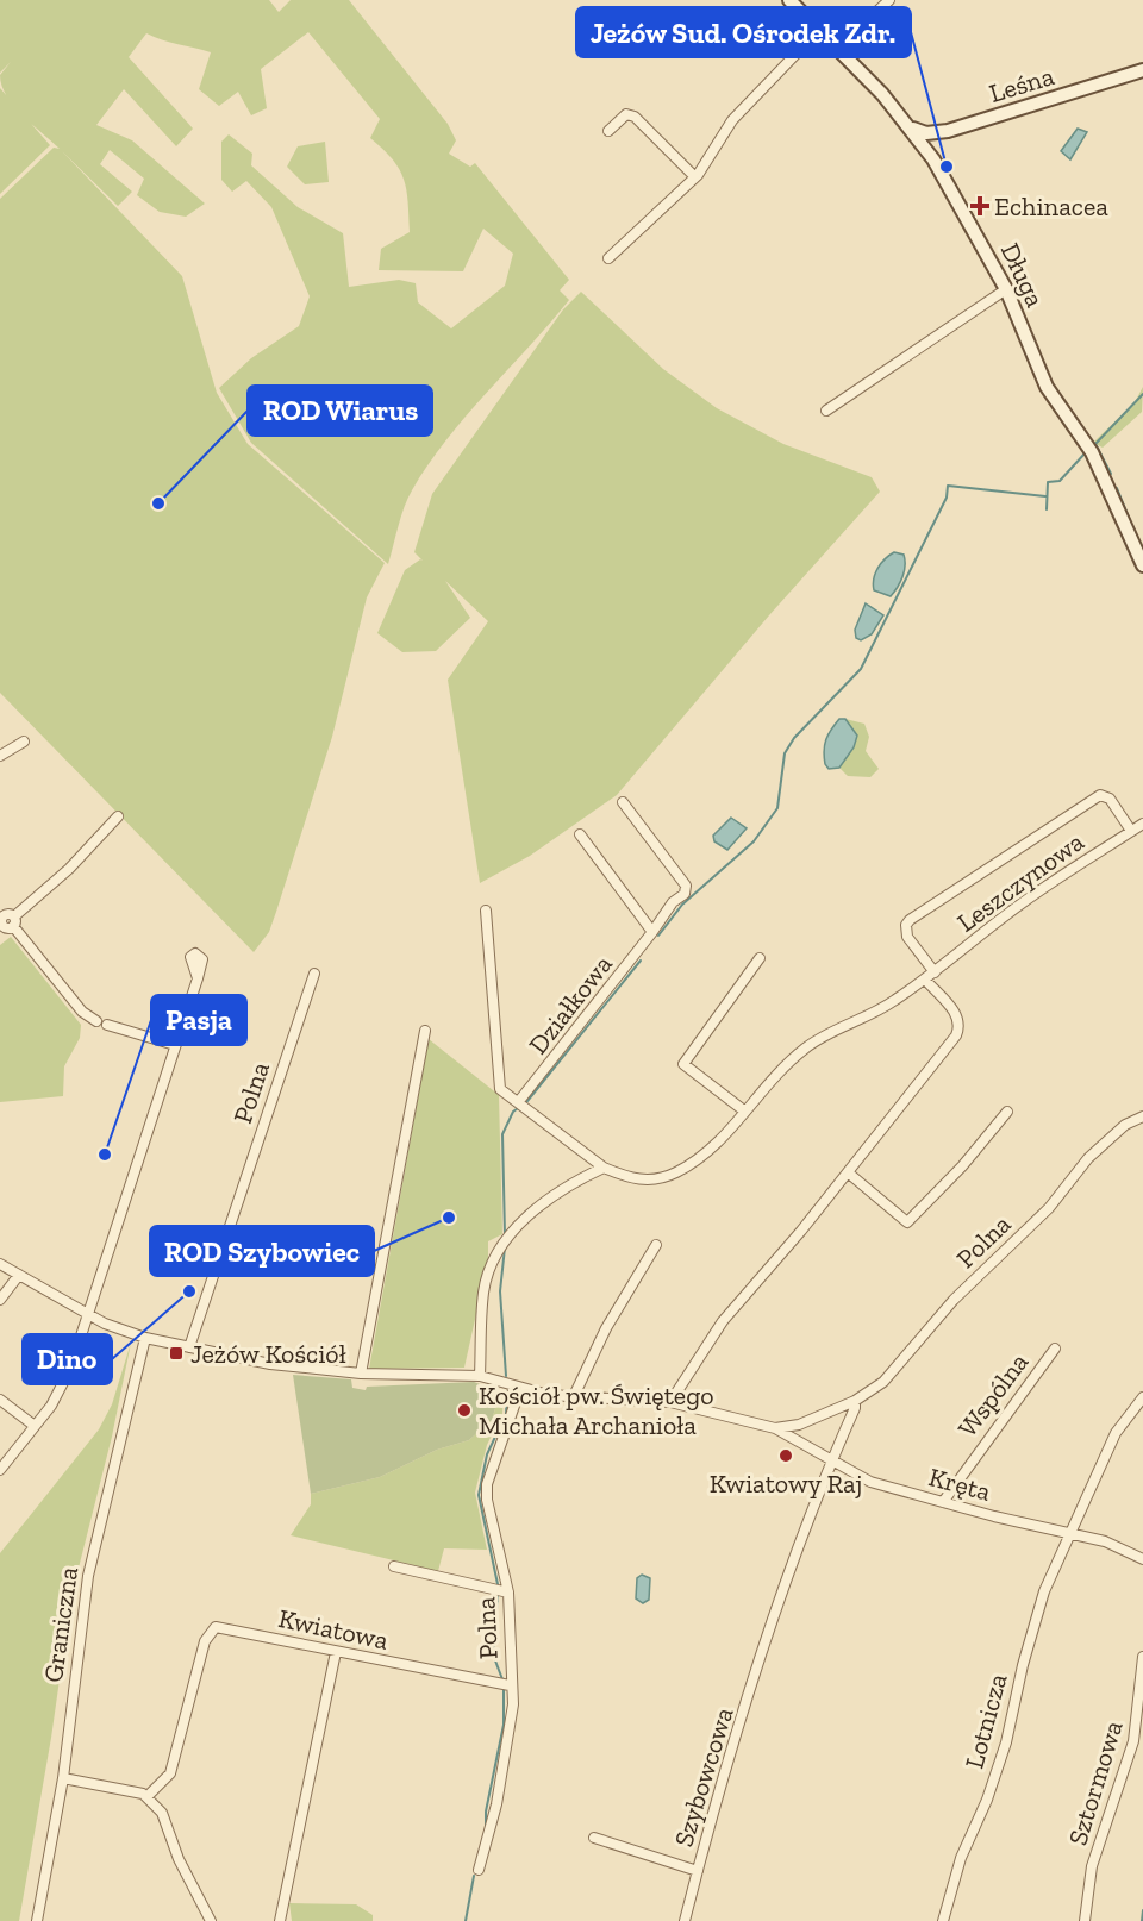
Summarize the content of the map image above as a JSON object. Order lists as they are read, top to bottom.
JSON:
{
  "streets": {
    "street": [
      "Leśna",
      "Długa",
      "Leszczynowa",
      "Działkowa",
      "Polna",
      "Wspólna",
      "Kręta",
      "Graniczna",
      "Kwiatowa",
      "Lotnicza",
      "Szybowcowa",
      "Sztormowa"
    ]
  },
  "crossings": [
    ["Leśna", "Długa"],
    ["Leszczynowa", "Działkowa"],
    ["Polna", "Kręta"],
    ["Polna", "Graniczna"],
    ["Polna", "Kwiatowa"],
    ["Wspólna", "Kręta"],
    ["Kręta", "Lotnicza"],
    ["Kręta", "Szybowcowa"]
  ],
  "places": {
    "other": [
      "Jeżów Sud. Ośrodek Zdr.",
      "ROD Wiarus",
      "Pasja",
      "ROD Szybowiec",
      "Dino",
      "Kościół pw. Świętego Michała Archanioła",
      "Kwiatowy Raj"
    ],
    "health": ["Echinacea"],
    "transit": ["Jeżów Kościół"]
  }
}
